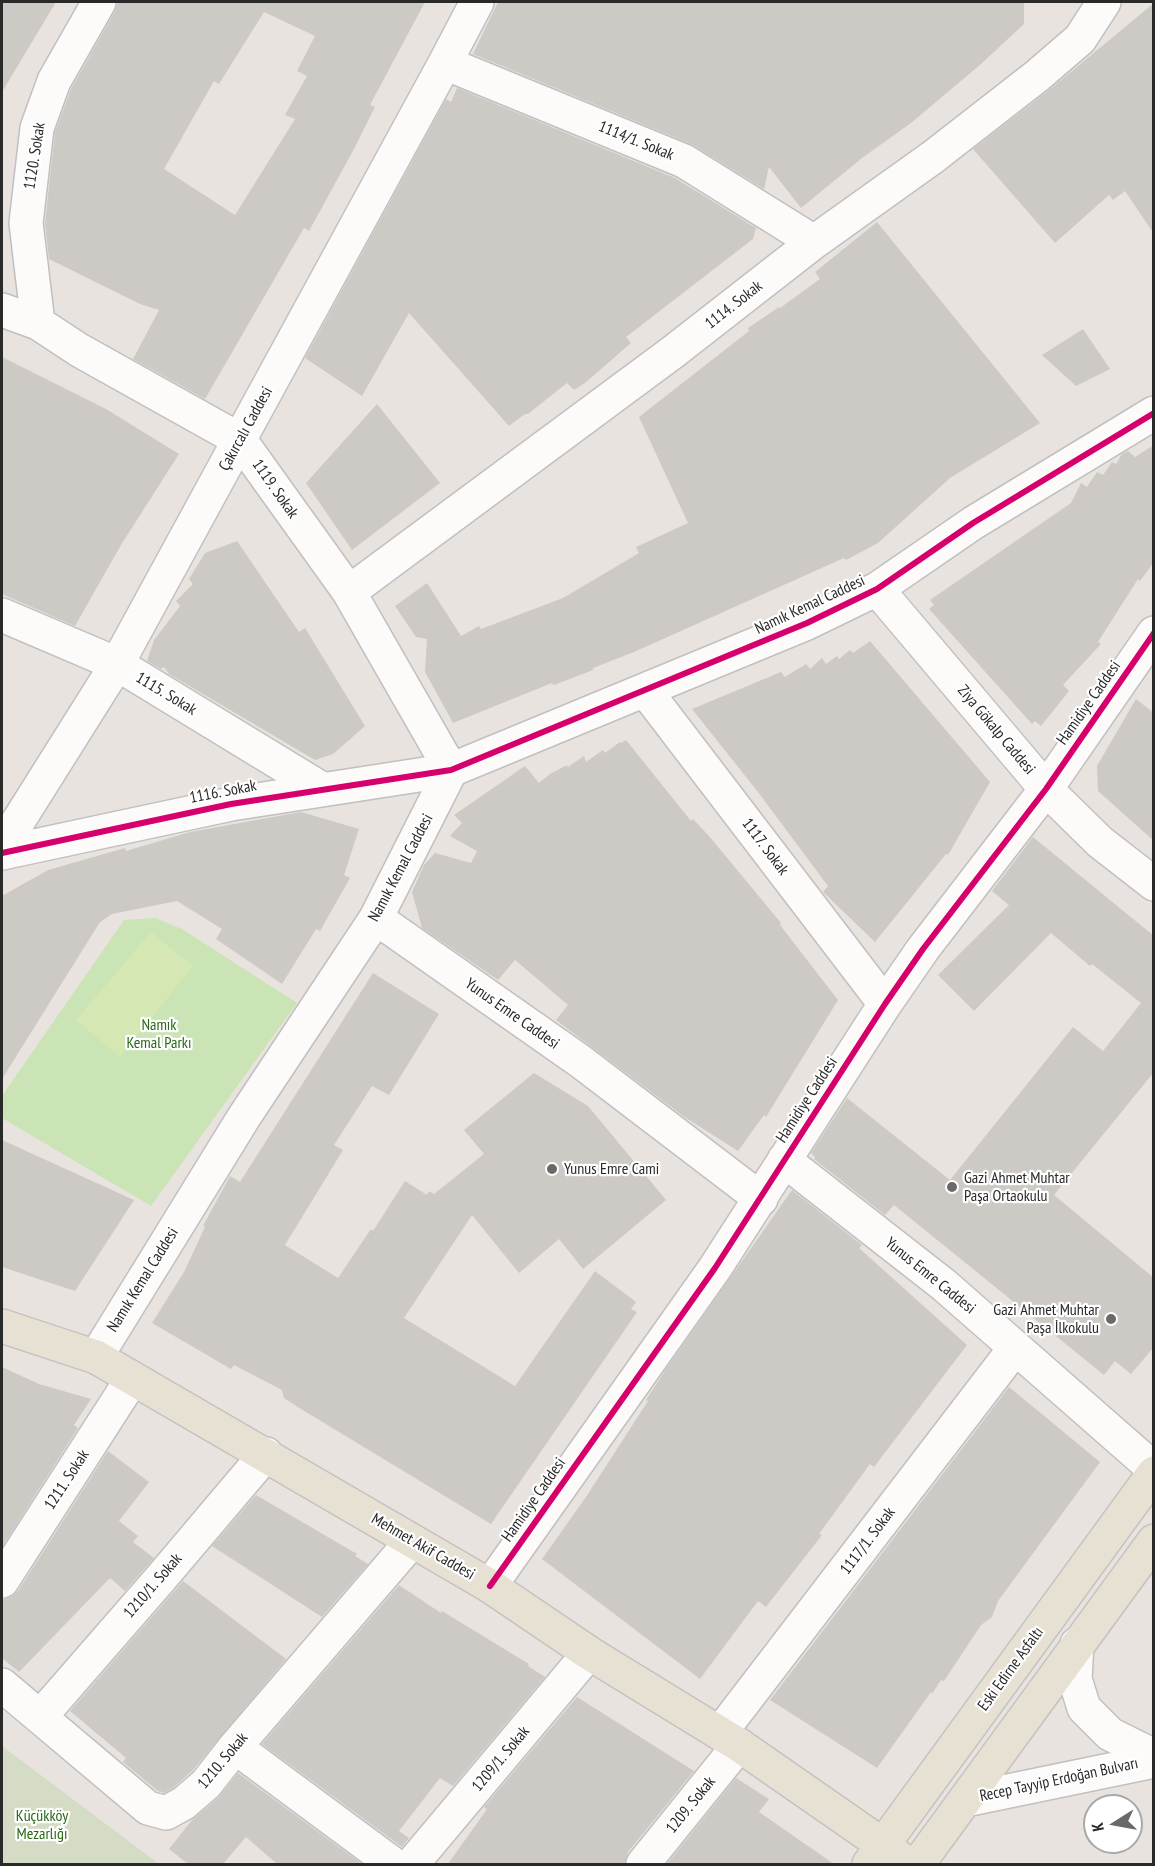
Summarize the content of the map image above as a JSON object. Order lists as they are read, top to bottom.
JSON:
{
  "streets": {
    "main road": ["Mehmet Akif Caddesi", "Eski Edirne Asfaltı"],
    "street": [
      "1114/1. Sokak",
      "1120. Sokak",
      "1114. Sokak",
      "Çakırcalı Caddesi",
      "1119. Sokak",
      "Namık Kemal Caddesi",
      "1115. Sokak",
      "Hamidiye Caddesi",
      "Ziya Gökalp Caddesi",
      "1116. Sokak",
      "1117. Sokak",
      "Yunus Emre Caddesi",
      "1211. Sokak",
      "1117/1. Sokak",
      "1210/1. Sokak",
      "1209/1. Sokak",
      "1210. Sokak",
      "Recep Tayyip Erdoğan Bulvarı",
      "1209. Sokak"
    ]
  },
  "crossings": [
    ["1114/1. Sokak", "1114. Sokak"],
    ["1114/1. Sokak", "Çakırcalı Caddesi"],
    ["1120. Sokak", "1119. Sokak"],
    ["1114. Sokak", "1119. Sokak"],
    ["Çakırcalı Caddesi", "1119. Sokak"],
    ["Çakırcalı Caddesi", "1115. Sokak"],
    ["1119. Sokak", "Namık Kemal Caddesi"],
    ["1119. Sokak", "1116. Sokak"],
    ["Namık Kemal Caddesi", "Ziya Gökalp Caddesi"],
    ["Namık Kemal Caddesi", "1116. Sokak"],
    ["Namık Kemal Caddesi", "1117. Sokak"],
    ["Namık Kemal Caddesi", "Yunus Emre Caddesi"],
    ["Namık Kemal Caddesi", "Mehmet Akif Caddesi"],
    ["1115. Sokak", "1116. Sokak"],
    ["Hamidiye Caddesi", "Ziya Gökalp Caddesi"],
    ["Hamidiye Caddesi", "1117. Sokak"],
    ["Hamidiye Caddesi", "Yunus Emre Caddesi"],
    ["Hamidiye Caddesi", "Mehmet Akif Caddesi"],
    ["Yunus Emre Caddesi", "1117/1. Sokak"],
    ["Yunus Emre Caddesi", "Eski Edirne Asfaltı"],
    ["1211. Sokak", "Mehmet Akif Caddesi"],
    ["1117/1. Sokak", "Mehmet Akif Caddesi"],
    ["1117/1. Sokak", "1209. Sokak"],
    ["Mehmet Akif Caddesi", "1210/1. Sokak"],
    ["Mehmet Akif Caddesi", "Eski Edirne Asfaltı"],
    ["Mehmet Akif Caddesi", "1209/1. Sokak"],
    ["Mehmet Akif Caddesi", "1210. Sokak"],
    ["Mehmet Akif Caddesi", "1209. Sokak"],
    ["1210/1. Sokak", "1210. Sokak"]
  ],
  "parks": ["Namık Kemal Parkı", "Küçükköy Mezarlığı"],
  "places": ["Yunus Emre Cami", "Gazi Ahmet Muhtar Paşa Ortaokulu", "Gazi Ahmet Muhtar Paşa İlkokulu"],
  "north": "left"
}
